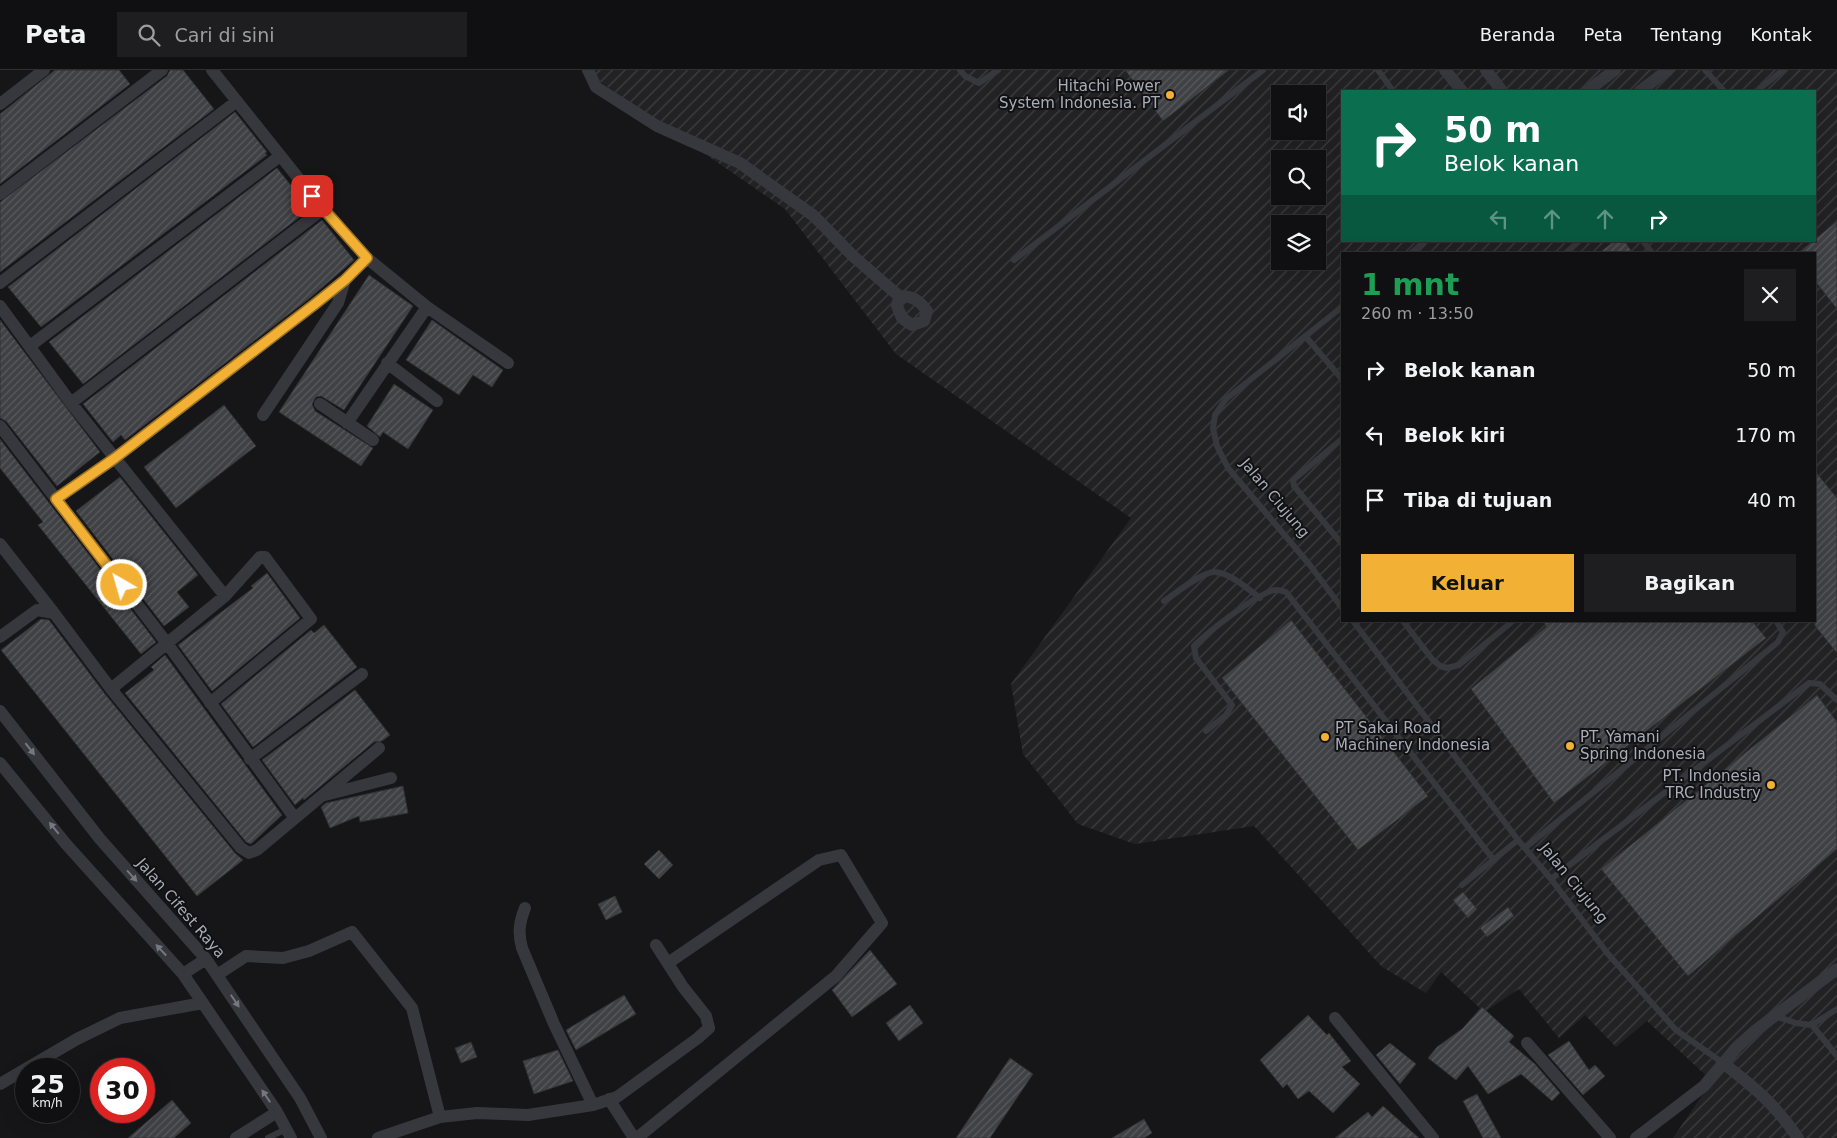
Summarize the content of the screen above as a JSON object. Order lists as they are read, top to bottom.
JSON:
{
  "streets": {
    "street": ["Jalan Ciujung", "Jalan Cifest Raya"]
  },
  "places": [
    "Hitachi Power System Indonesia. PT",
    "PT Sakai Road Machinery Indonesia",
    "PT. Yamani Spring Indonesia",
    "PT. Indonesia TRC Industry"
  ],
  "page": {
    "header": "Peta",
    "search": "Cari di sini",
    "nav": [
      "Beranda",
      "Peta",
      "Tentang",
      "Kontak"
    ],
    "turn": ["50 m", "Belok kanan"],
    "heading": ["1 mnt", "260 m · 13:50"],
    "list": [
      {
        "name": "Belok kanan",
        "value": "50 m"
      },
      {
        "name": "Belok kiri",
        "value": "170 m"
      },
      {
        "name": "Tiba di tujuan",
        "value": "40 m"
      }
    ],
    "buttons": ["Keluar", "Bagikan"],
    "speed": "25 km/h",
    "limit": "30"
  }
}
